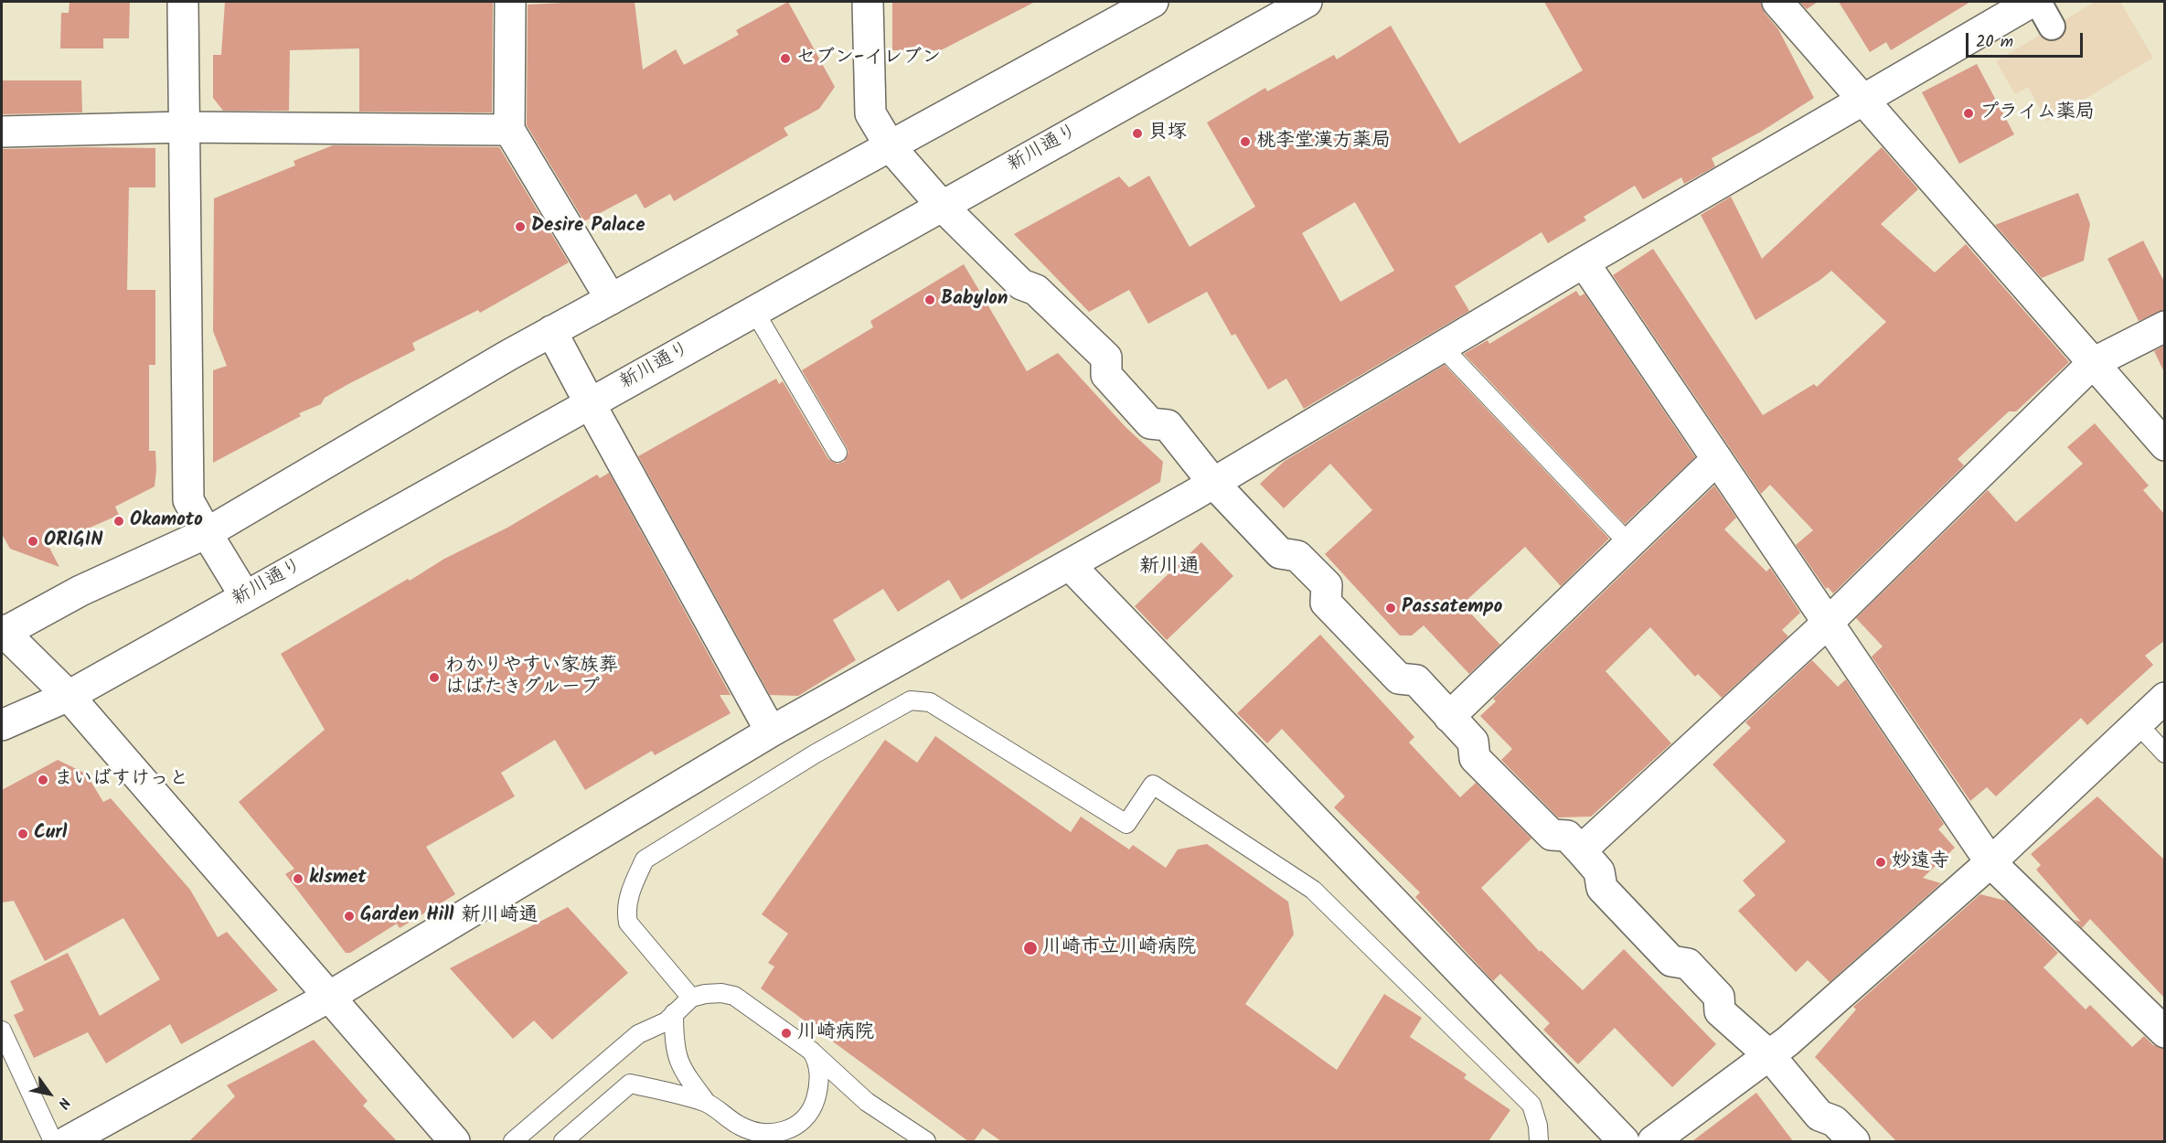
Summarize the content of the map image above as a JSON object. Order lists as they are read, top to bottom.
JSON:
{
  "streets": {
    "street": ["新川通り"]
  },
  "districts": ["新川通"],
  "places": [
    "セブン-イレブン",
    "プライム薬局",
    "貝塚",
    "桃李堂漢方薬局",
    "Desire Palace",
    "Babylon",
    "Okamoto",
    "ORIGIN",
    "Passatempo",
    "わかりやすい家族葬 はばたきグループ",
    "まいばすけっと",
    "Curl",
    "妙遠寺",
    "klsmet",
    "Garden Hill 新川崎通",
    "川崎市立川崎病院",
    "川崎病院"
  ],
  "scale_bar": "20 m",
  "north": "bottom right"
}
